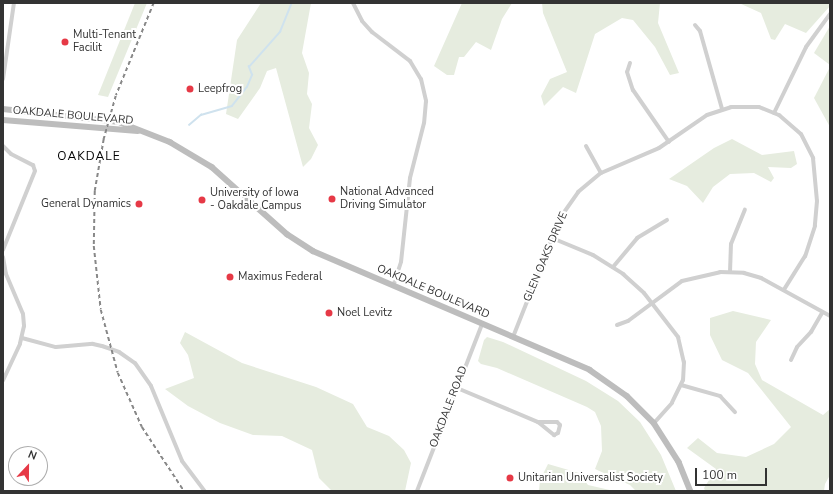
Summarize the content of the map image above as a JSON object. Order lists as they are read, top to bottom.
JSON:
{
  "streets": {
    "main road": ["OAKDALE BOULEVARD"],
    "street": ["GLEN OAKS DRIVE", "OAKDALE ROAD"]
  },
  "crossings": [
    ["OAKDALE BOULEVARD", "GLEN OAKS DRIVE"],
    ["OAKDALE BOULEVARD", "OAKDALE ROAD"]
  ],
  "districts": ["OAKDALE"],
  "places": [
    "Multi-Tenant Facilit",
    "Leepfrog",
    "National Advanced Driving Simulator",
    "University of Iowa - Oakdale Campus",
    "General Dynamics",
    "Maximus Federal",
    "Noel Levitz",
    "Unitarian Universalist Society"
  ],
  "scale_bar": "100 m",
  "north": "top"
}
